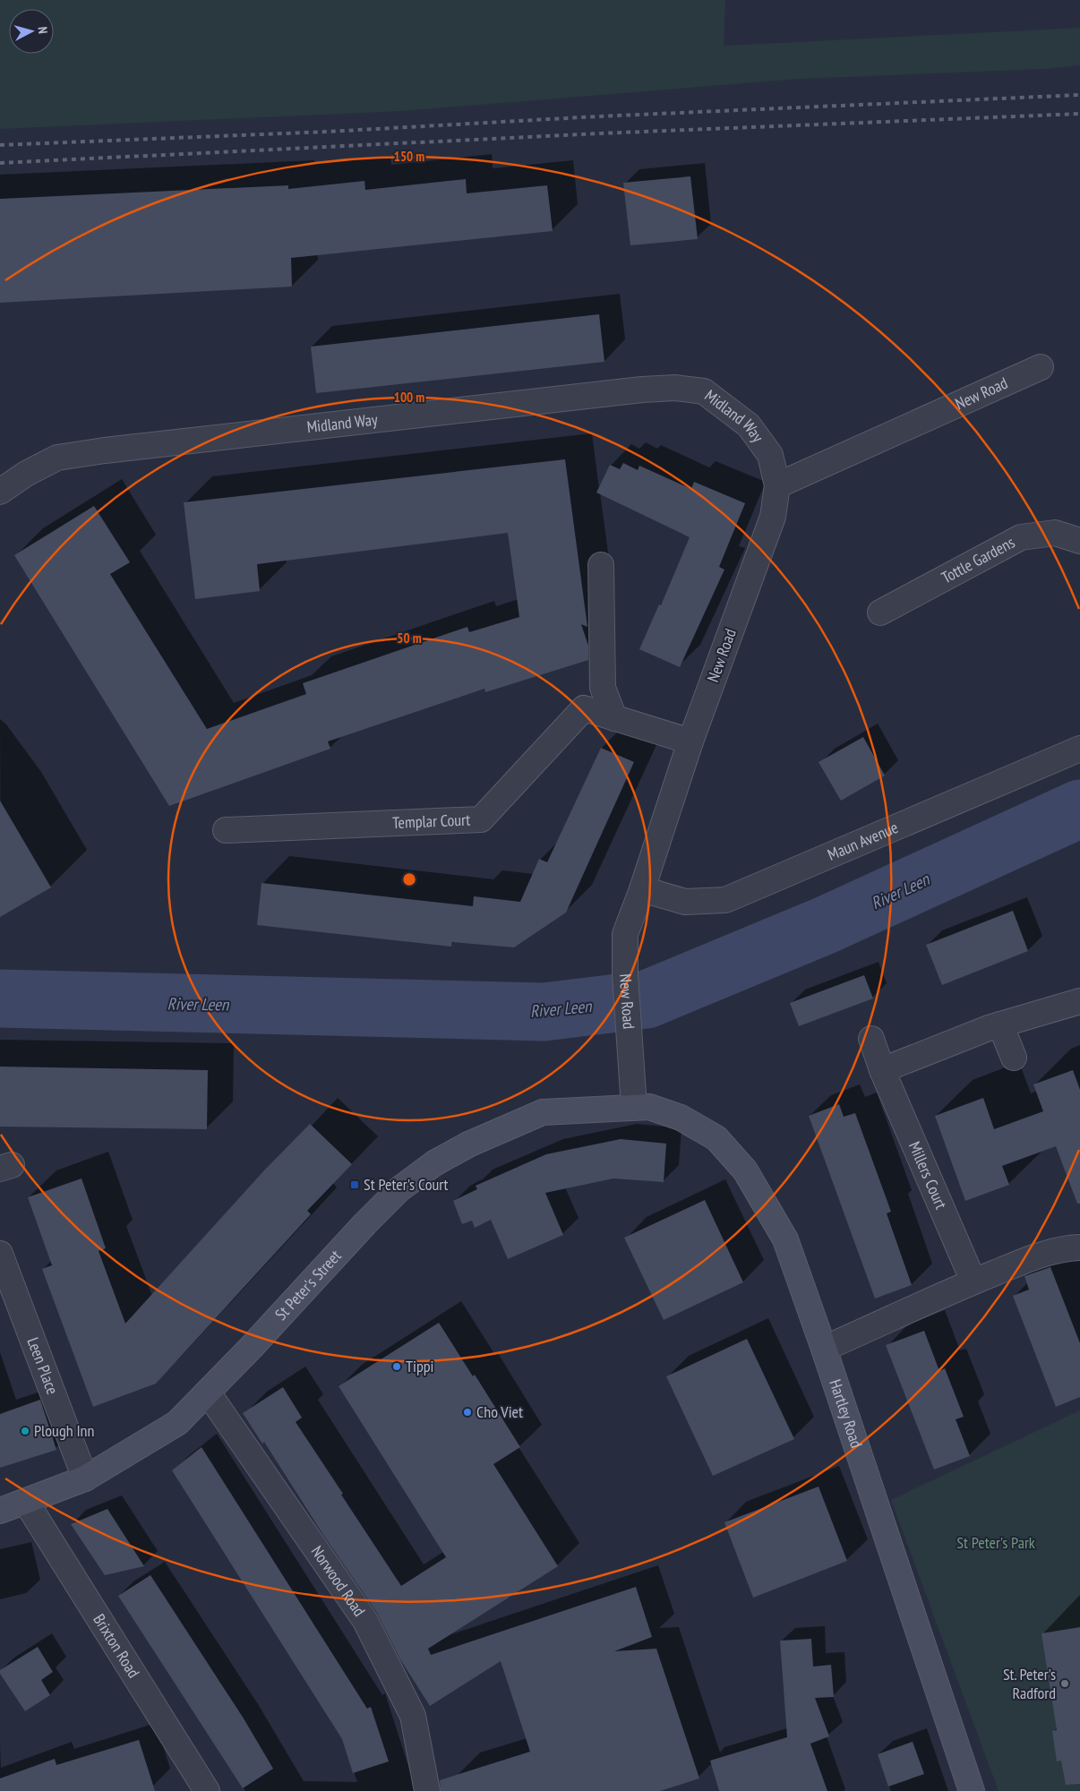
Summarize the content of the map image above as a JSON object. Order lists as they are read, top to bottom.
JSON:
{
  "streets": {
    "street": [
      "New Road",
      "Midland Way",
      "Tottle Gardens",
      "Templar Court",
      "Maun Avenue",
      "Millers Court",
      "St Peter's Street",
      "Leen Place",
      "Hartley Road",
      "Norwood Road",
      "Brixton Road"
    ]
  },
  "crossings": [
    ["New Road", "Midland Way"],
    ["New Road", "Templar Court"],
    ["New Road", "Maun Avenue"],
    ["New Road", "St Peter's Street"],
    ["New Road", "Hartley Road"],
    ["St Peter's Street", "Leen Place"],
    ["St Peter's Street", "Hartley Road"],
    ["St Peter's Street", "Norwood Road"],
    ["St Peter's Street", "Brixton Road"]
  ],
  "water": ["River Leen"],
  "parks": ["St Peter's Park"],
  "places": {
    "transit": ["St Peter's Court"],
    "other": [
      "Tippi",
      "Cho Viet",
      "Plough Inn",
      "St. Peter's Radford"
    ]
  },
  "north": "right",
  "rings": ["150 m", "100 m", "50 m"]
}
